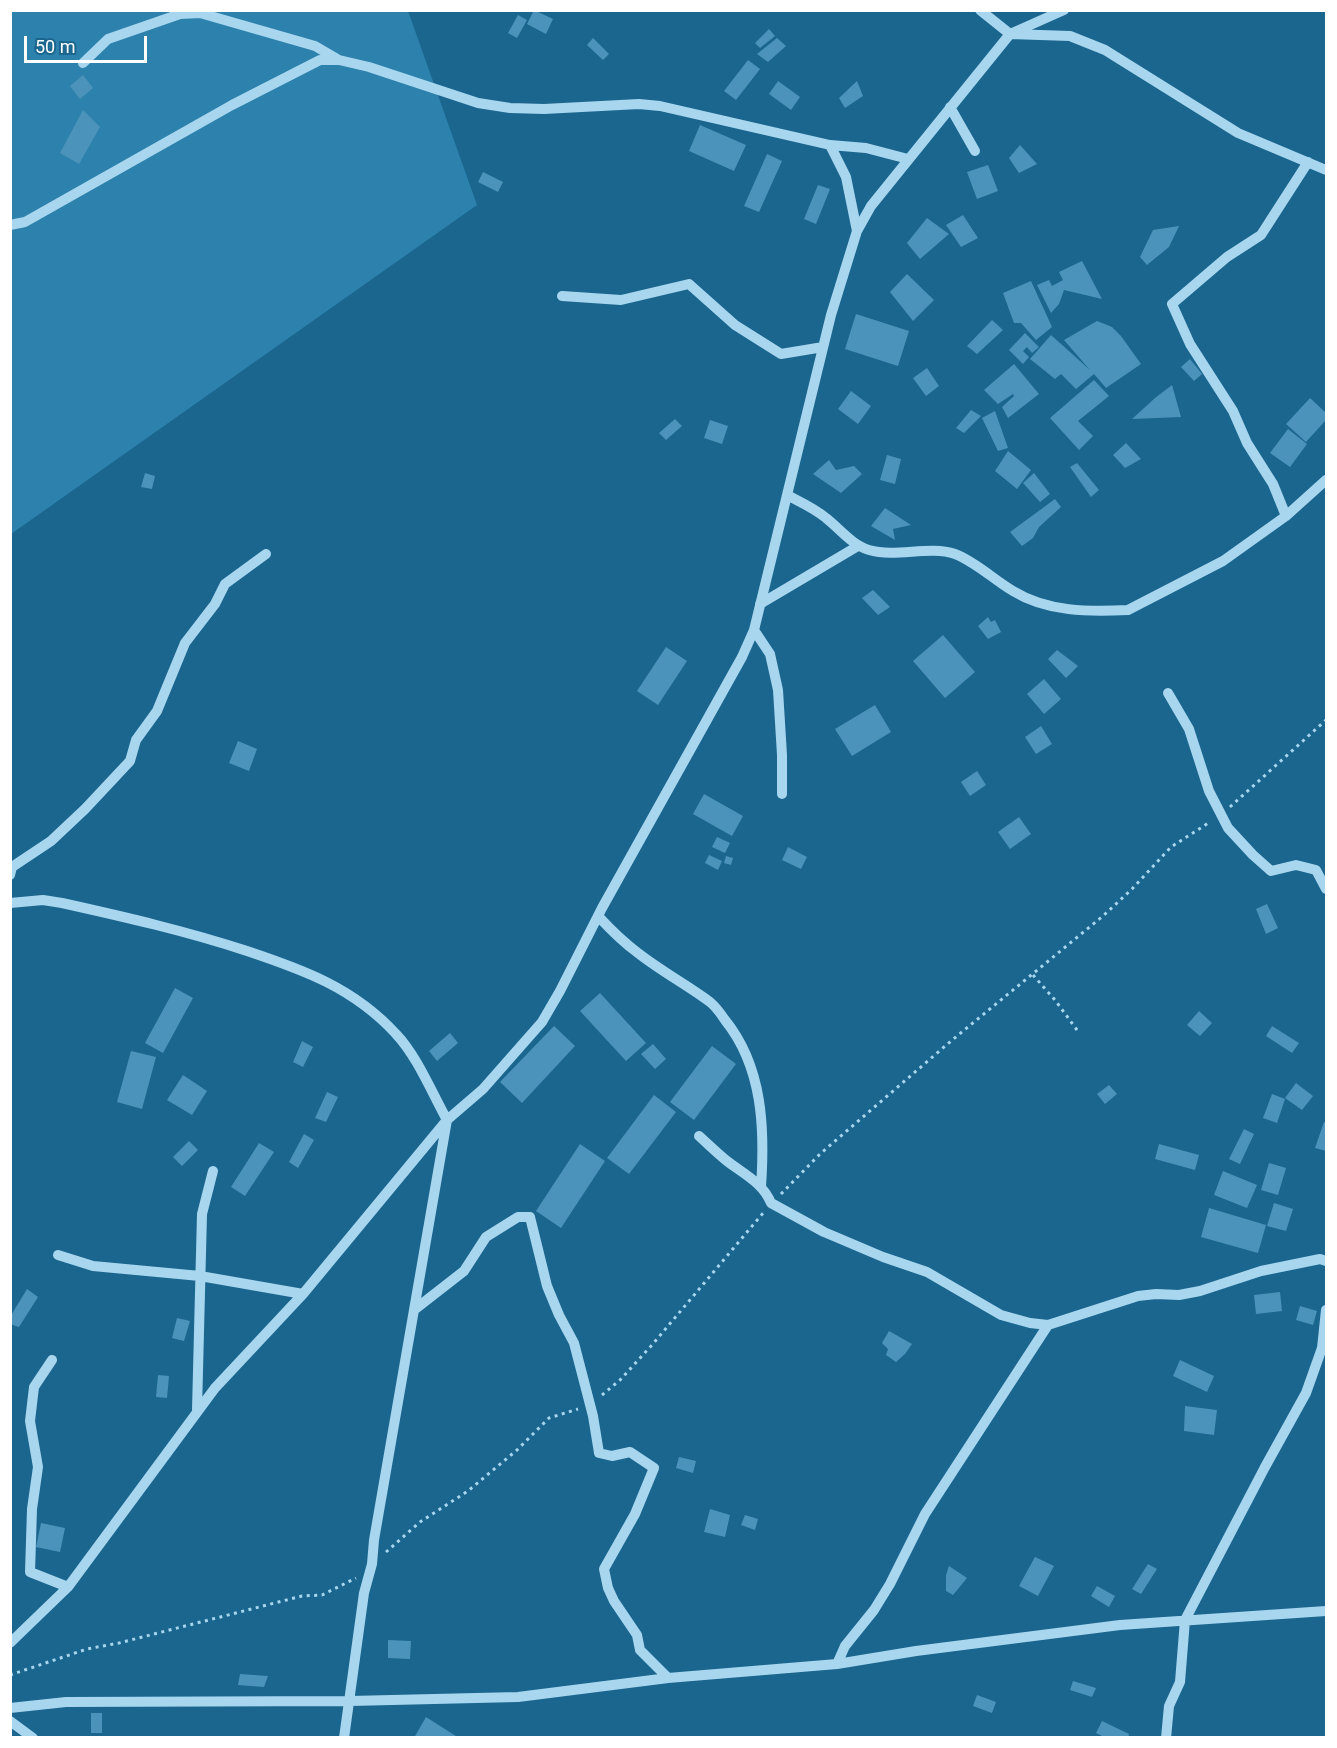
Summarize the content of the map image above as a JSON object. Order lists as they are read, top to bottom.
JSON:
{
  "scale_bar": "50 m"
}
